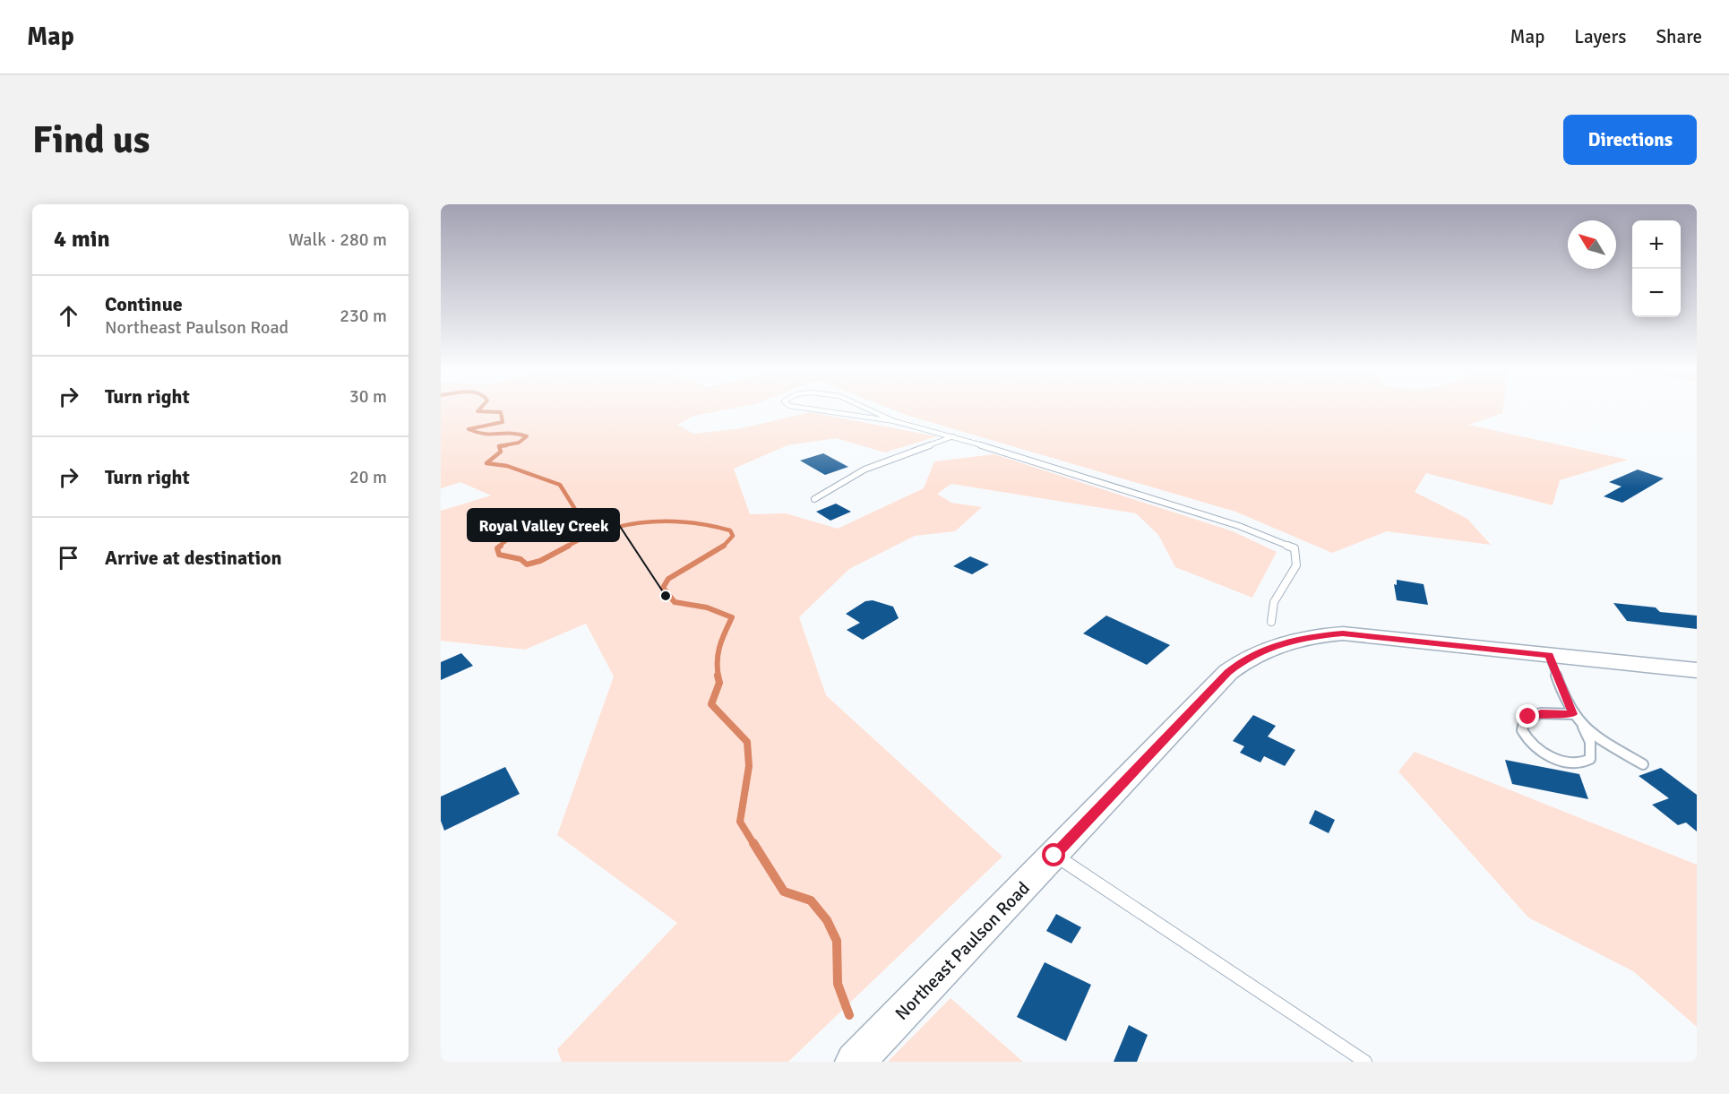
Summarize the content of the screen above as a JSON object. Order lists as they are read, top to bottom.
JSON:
{
  "streets": {
    "street": ["Northeast Paulson Road"]
  },
  "places": ["Royal Valley Creek"],
  "north": "top left",
  "page": {
    "header": "Map",
    "nav": ["Map", "Layers", "Share"],
    "buttons": "Directions",
    "title": "Find us",
    "heading": ["4 min", "Walk · 280 m"],
    "map_buttons": ["+", "−"],
    "list": [
      ["Continue", "Northeast Paulson Road", "230 m"],
      ["Turn right", "30 m"],
      ["Turn right", "20 m"],
      "Arrive at destination"
    ]
  }
}
